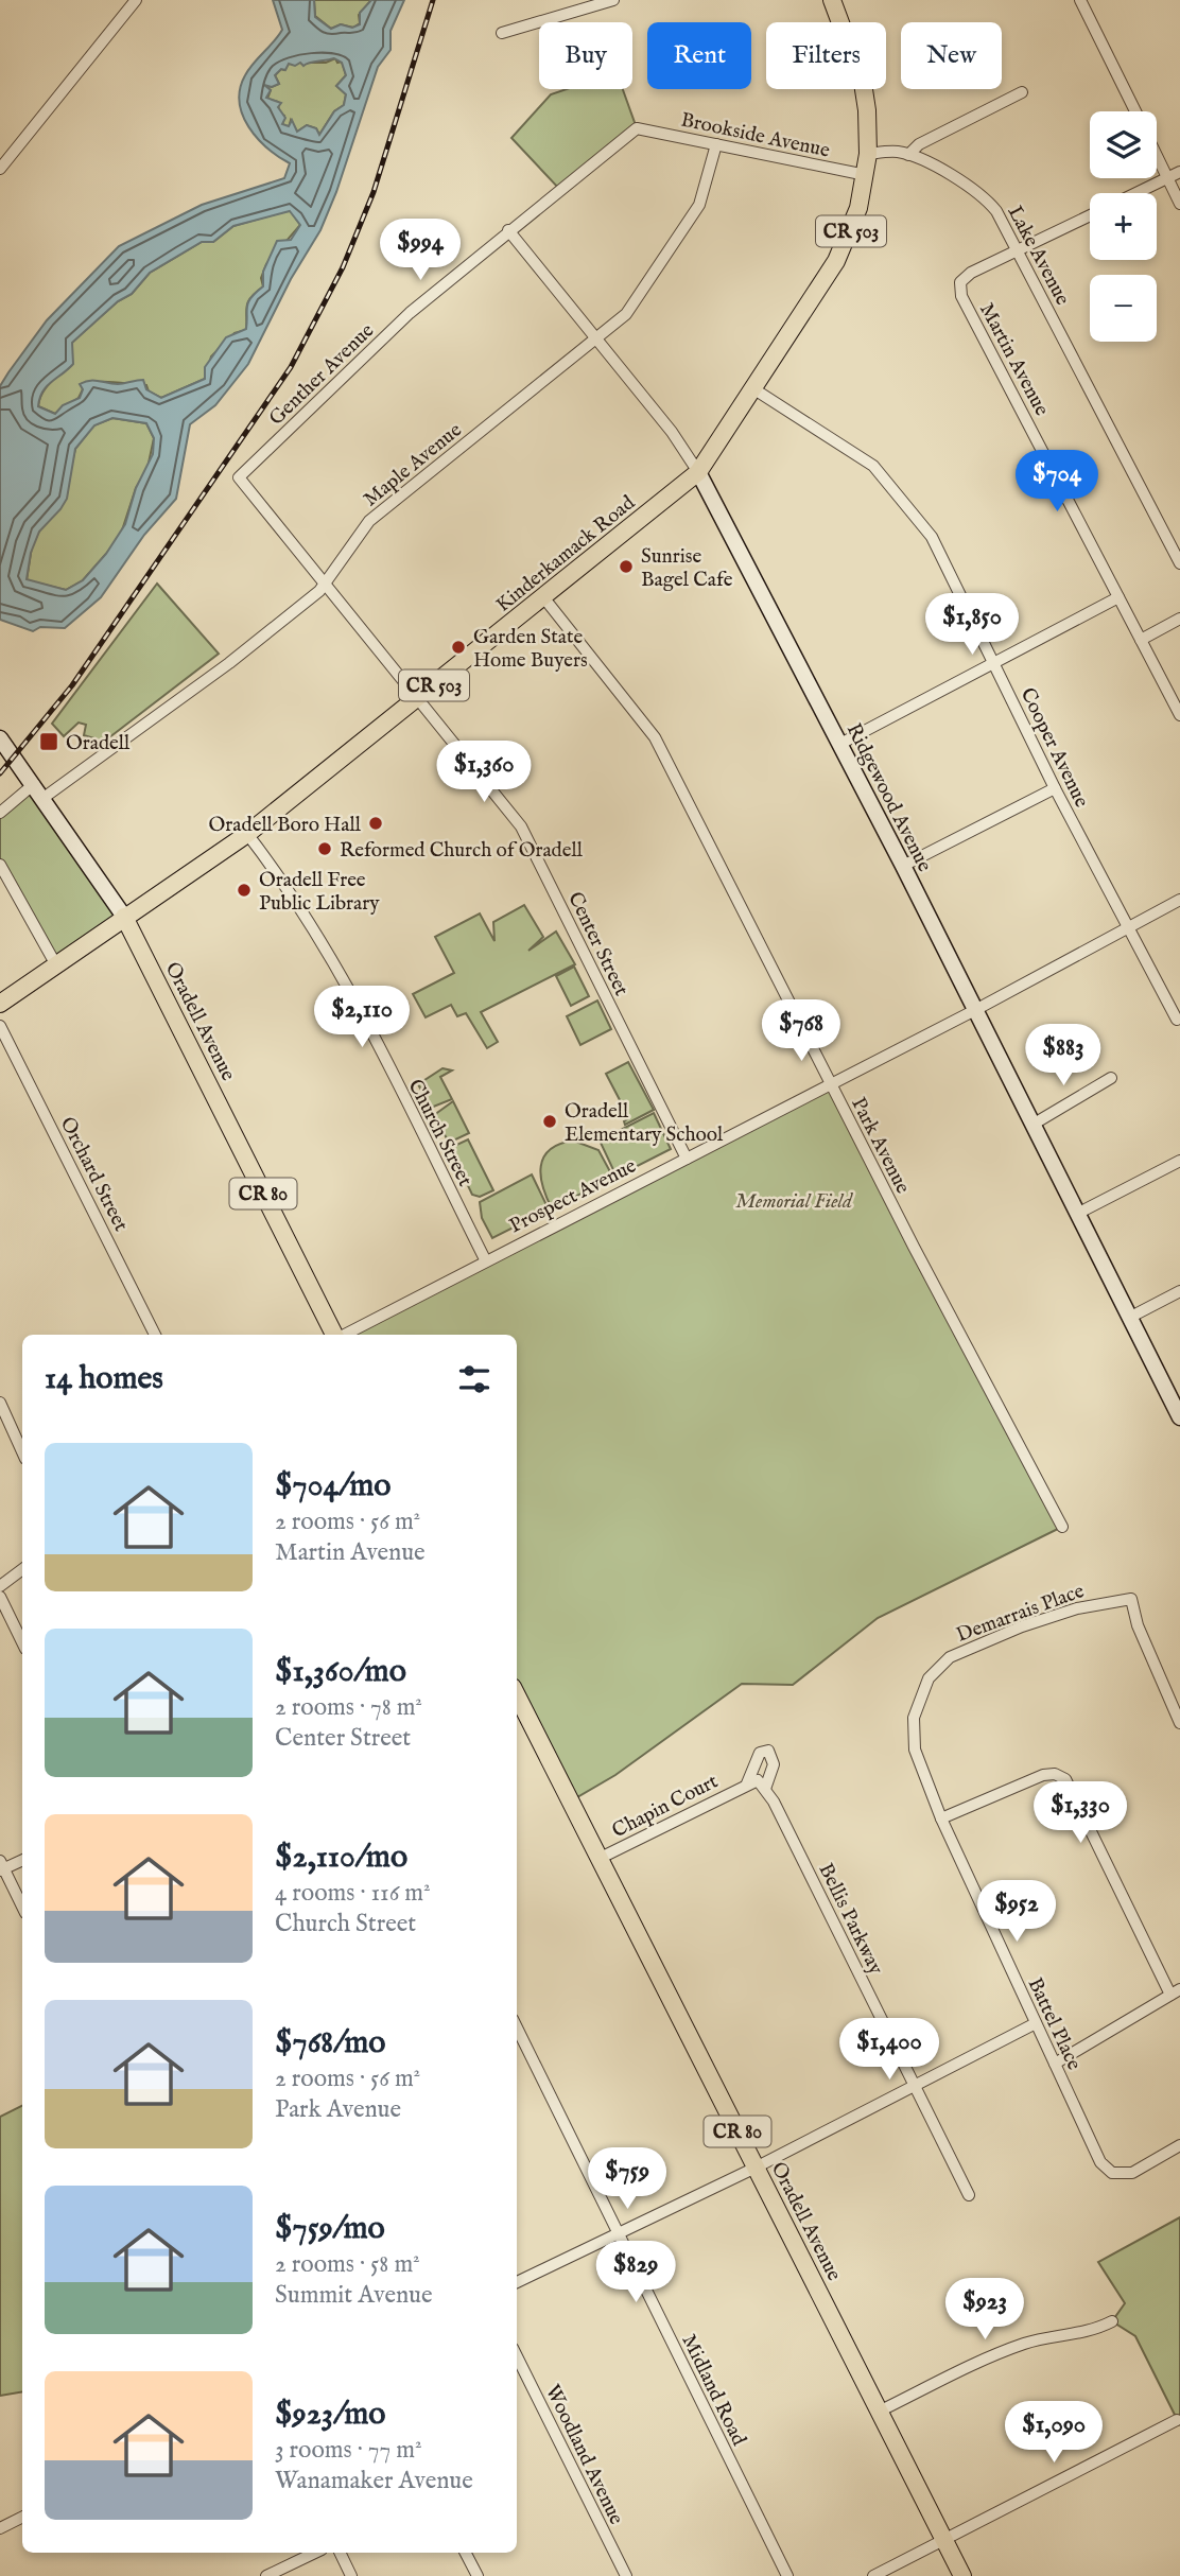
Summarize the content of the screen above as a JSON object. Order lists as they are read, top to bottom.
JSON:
{
  "streets": {
    "main road": [
      "CR 503",
      "Kinderkamack Road",
      "Oradell Avenue",
      "CR 80"
    ],
    "street": [
      "Brookside Avenue",
      "Lake Avenue",
      "Martin Avenue",
      "Genther Avenue",
      "Maple Avenue",
      "Cooper Avenue",
      "Ridgewood Avenue",
      "Center Street",
      "Church Street",
      "Park Avenue",
      "Orchard Street",
      "Prospect Avenue",
      "Demarrais Place",
      "Chapin Court",
      "Bellis Parkway",
      "Battel Place",
      "Midland Road",
      "Woodland Avenue"
    ]
  },
  "crossings": [
    ["Brookside Avenue", "Genther Avenue"],
    ["Brookside Avenue", "Maple Avenue"],
    ["Brookside Avenue", "Kinderkamack Road"],
    ["Lake Avenue", "Martin Avenue"],
    ["Lake Avenue", "Kinderkamack Road"],
    ["Genther Avenue", "Ridgewood Avenue"],
    ["Genther Avenue", "Center Street"],
    ["Maple Avenue", "Ridgewood Avenue"],
    ["Maple Avenue", "Center Street"],
    ["Maple Avenue", "Oradell Avenue"],
    ["Kinderkamack Road", "Cooper Avenue"],
    ["Kinderkamack Road", "Ridgewood Avenue"],
    ["Kinderkamack Road", "Center Street"],
    ["Kinderkamack Road", "Oradell Avenue"],
    ["Kinderkamack Road", "Church Street"],
    ["Kinderkamack Road", "Park Avenue"],
    ["Cooper Avenue", "Prospect Avenue"],
    ["Ridgewood Avenue", "Prospect Avenue"],
    ["Center Street", "Prospect Avenue"],
    ["Oradell Avenue", "Chapin Court"],
    ["Church Street", "Prospect Avenue"],
    ["Park Avenue", "Prospect Avenue"],
    ["Demarrais Place", "Battel Place"],
    ["Chapin Court", "Bellis Parkway"]
  ],
  "parks": ["Memorial Field"],
  "places": {
    "other": [
      "Sunrise Bagel Cafe",
      "Garden State Home Buyers",
      "Oradell Boro Hall",
      "Reformed Church of Oradell",
      "Oradell Free Public Library",
      "Oradell Elementary School"
    ],
    "transit": ["Oradell"]
  },
  "page": {
    "chip": [
      "Buy",
      "Rent",
      "Filters",
      "New"
    ],
    "map_buttons": ["+", "−"],
    "price": [
      "$994",
      "$704",
      "$1,850",
      "$1,360",
      "$2,110",
      "$768",
      "$883",
      "$1,330",
      "$952",
      "$1,400",
      "$759",
      "$829",
      "$923",
      "$1,090"
    ],
    "heading": "14 homes",
    "list": [
      {
        "name": "$704/mo",
        "note": "2 rooms · 56 m² · Martin Avenue"
      },
      {
        "name": "$1,360/mo",
        "note": "2 rooms · 78 m² · Center Street"
      },
      {
        "name": "$2,110/mo",
        "note": "4 rooms · 116 m² · Church Street"
      },
      {
        "name": "$768/mo",
        "note": "2 rooms · 56 m² · Park Avenue"
      },
      {
        "name": "$759/mo",
        "note": "2 rooms · 58 m² · Summit Avenue"
      },
      {
        "name": "$923/mo",
        "note": "3 rooms · 77 m² · Wanamaker Avenue"
      }
    ]
  }
}
